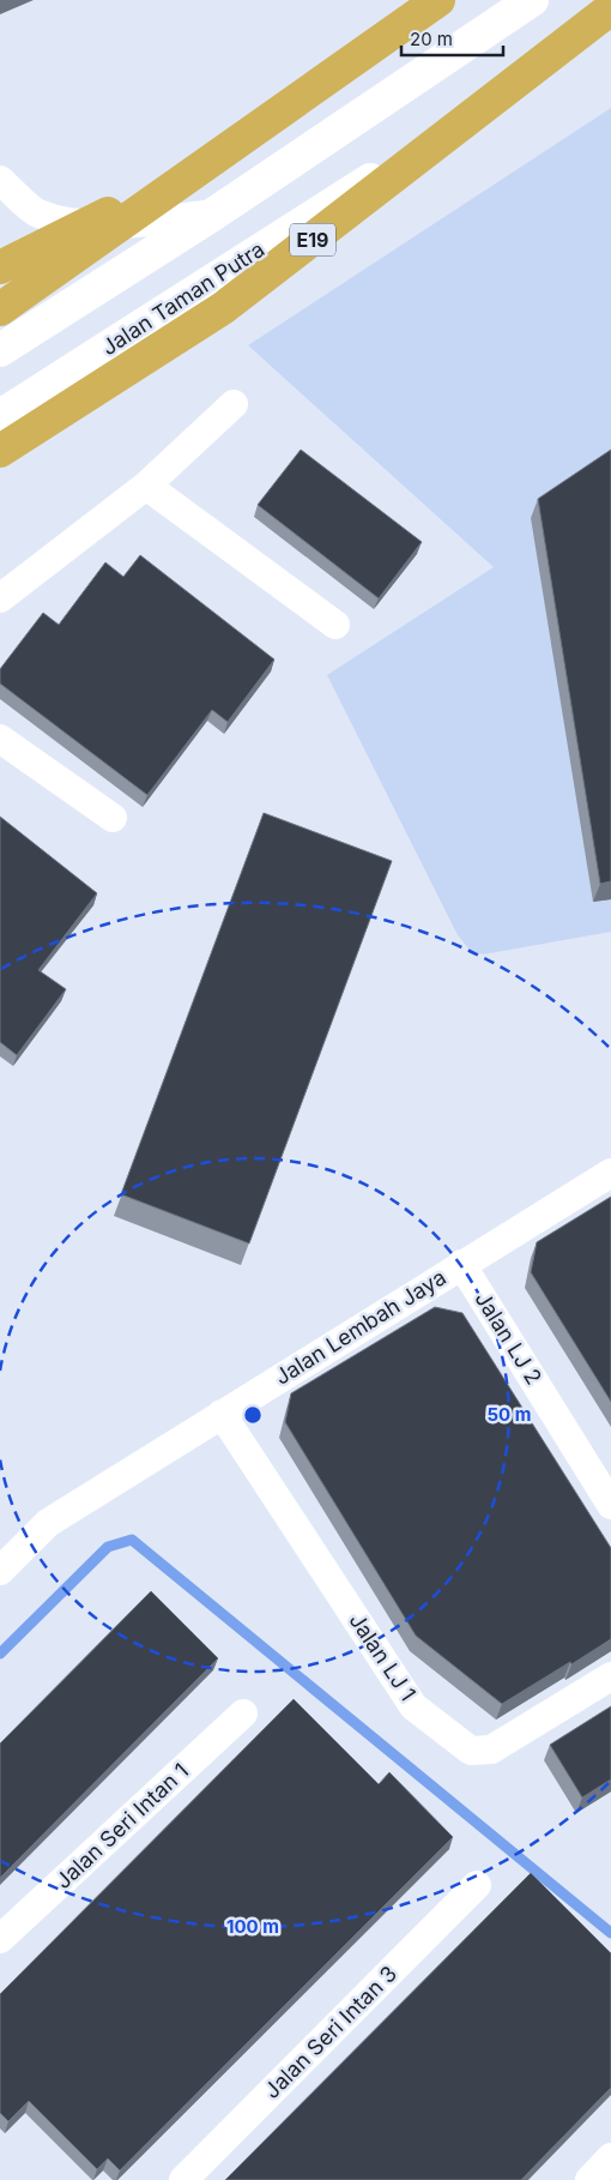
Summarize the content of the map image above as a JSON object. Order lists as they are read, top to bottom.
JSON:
{
  "streets": {
    "highway": ["E19"],
    "street": [
      "Jalan Taman Putra",
      "Jalan Lembah Jaya",
      "Jalan LJ 2",
      "Jalan LJ 1",
      "Jalan Seri Intan 1",
      "Jalan Seri Intan 3"
    ]
  },
  "crossings": [
    ["Jalan Lembah Jaya", "Jalan LJ 2"],
    ["Jalan Lembah Jaya", "Jalan LJ 1"]
  ],
  "scale_bar": "20 m",
  "rings": ["50 m", "100 m"]
}
